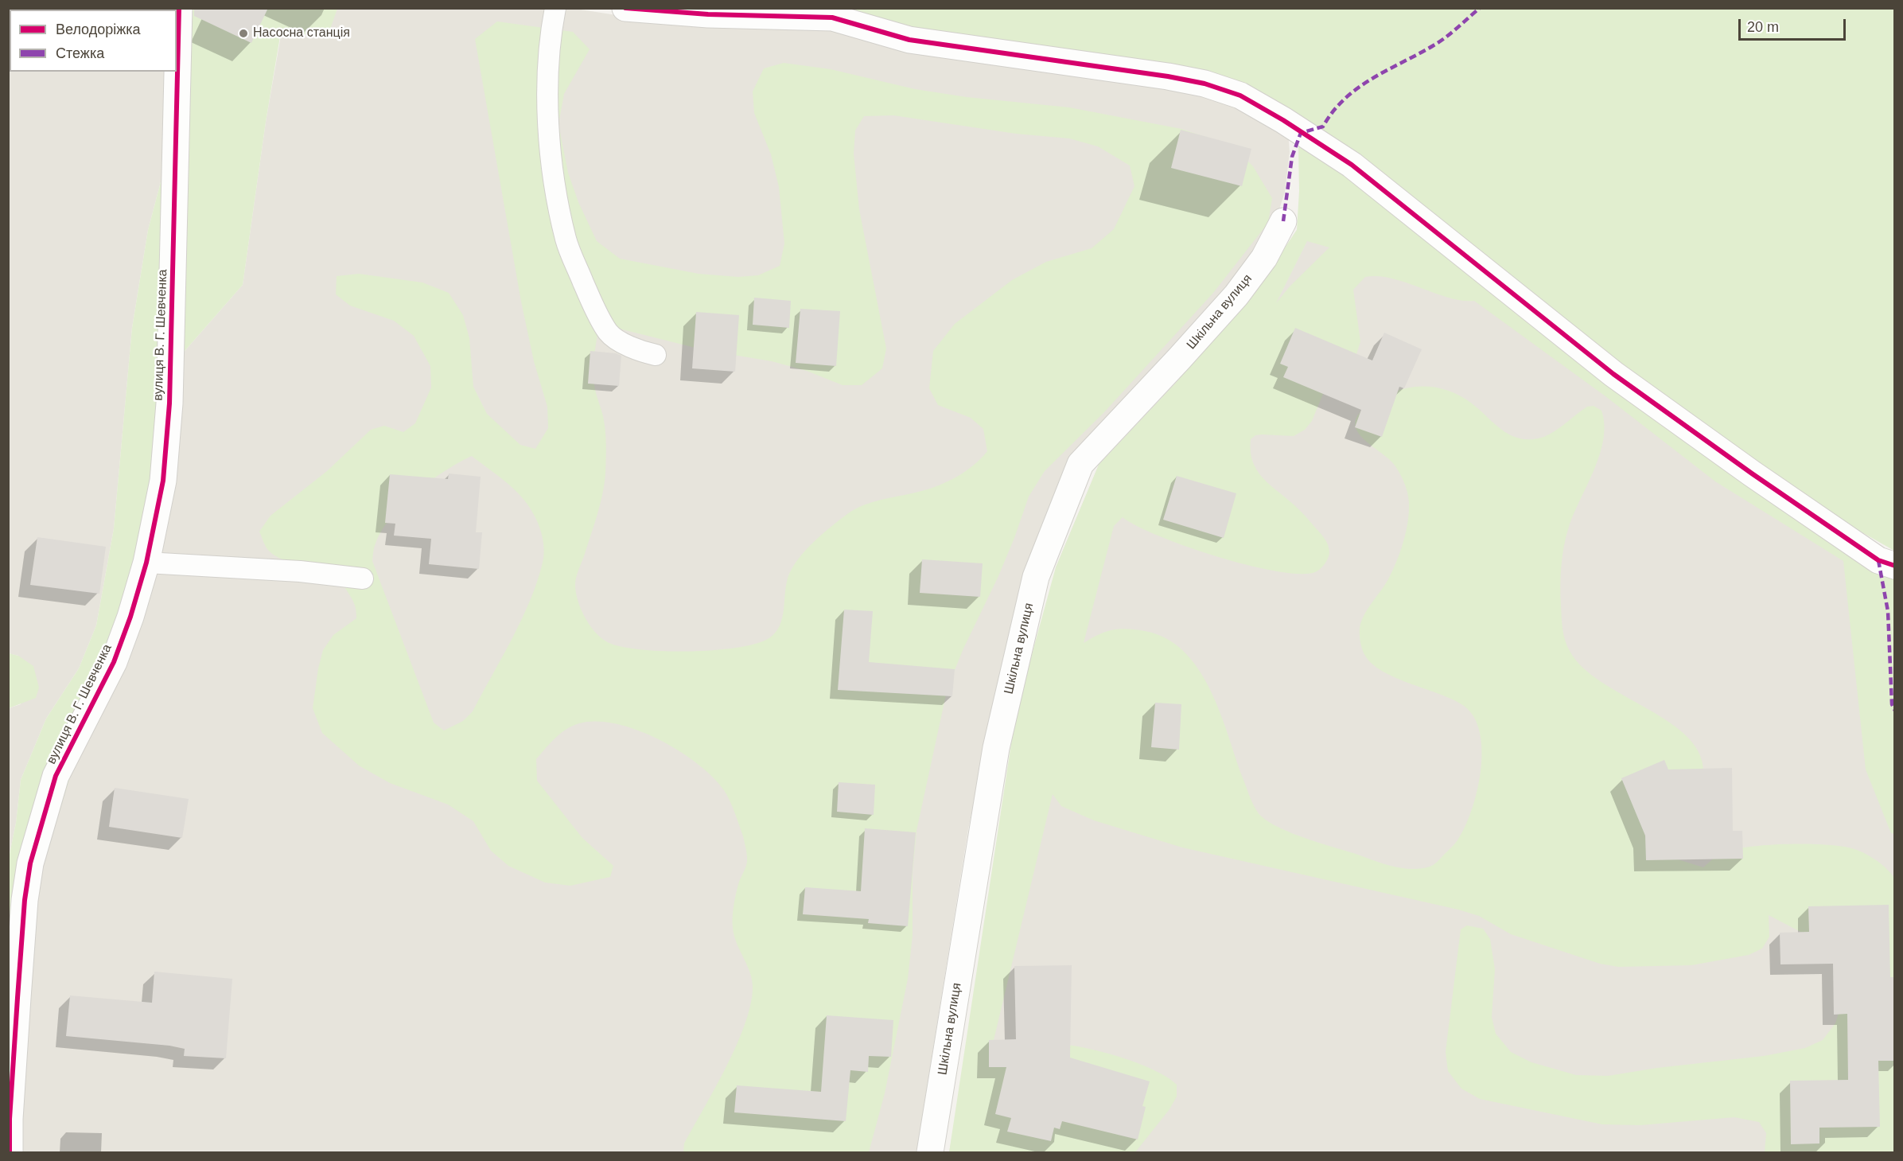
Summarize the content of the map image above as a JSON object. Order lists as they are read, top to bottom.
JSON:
{
  "streets": {
    "street": ["Шкільна вулиця", "вулиця В. Г. Шевченка"]
  },
  "places": ["Насосна станція"],
  "legend": ["Велодоріжка", "Стежка"],
  "scale_bar": "20 m"
}
